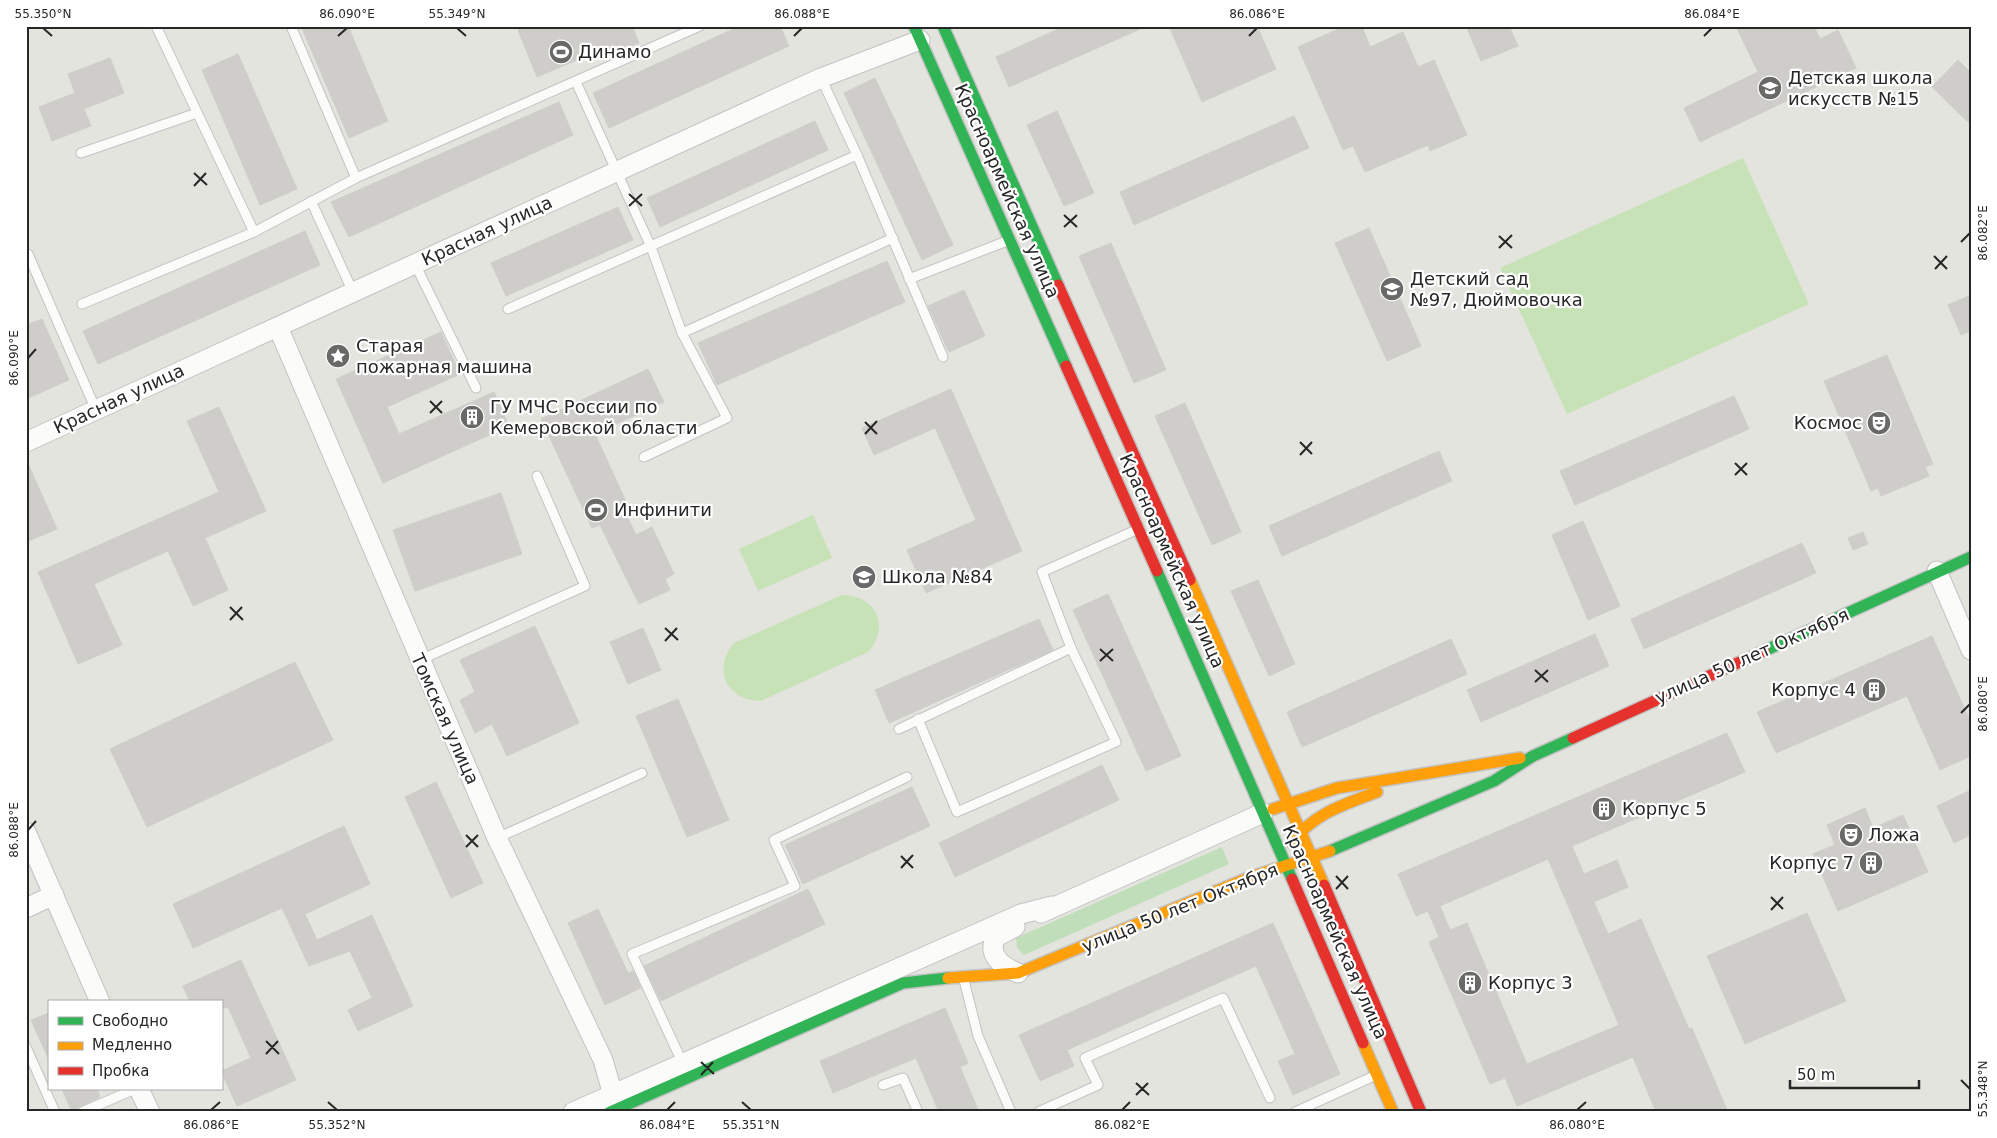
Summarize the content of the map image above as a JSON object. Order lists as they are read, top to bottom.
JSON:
{
  "streets": {
    "main road": ["Красноармейская улица", "улица 50 лет Октября"],
    "street": ["Красная улица", "Томская улица"]
  },
  "crossings": [
    ["Красноармейская улица", "Красная улица"],
    ["Красноармейская улица", "улица 50 лет Октября"],
    ["Красная улица", "Томская улица"],
    ["улица 50 лет Октября", "Томская улица"]
  ],
  "places": {
    "sports": ["Динамо", "Инфинити"],
    "school or university": ["Детская школа искусств №15", "Детский сад №97, Дюймовочка", "Школа №84"],
    "place": ["Старая пожарная машина"],
    "building": [
      "ГУ МЧС России по Кемеровской области",
      "Корпус 4",
      "Корпус 5",
      "Корпус 7",
      "Корпус 3"
    ],
    "theatre": ["Космос", "Ложа"]
  },
  "legend": ["Свободно", "Медленно", "Пробка"],
  "scale_bar": "50 m",
  "coordinates": [
    "55.350°N",
    "86.090°E",
    "55.349°N",
    "86.088°E",
    "86.086°E",
    "86.084°E",
    "86.082°E",
    "86.080°E",
    "55.348°N",
    "55.352°N",
    "55.351°N"
  ]
}
